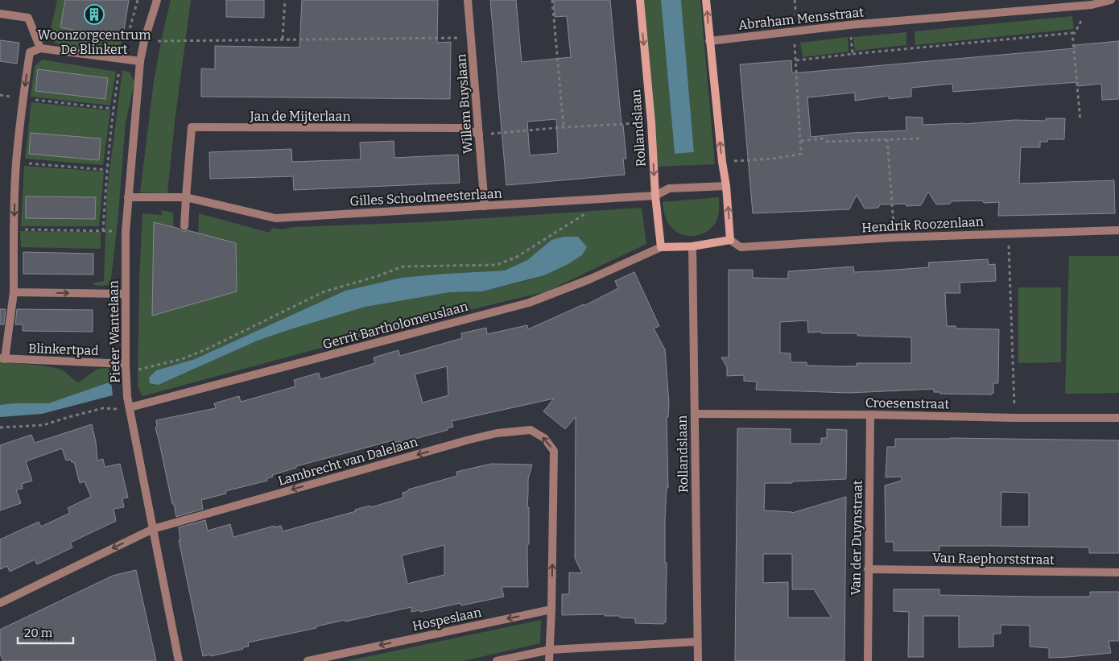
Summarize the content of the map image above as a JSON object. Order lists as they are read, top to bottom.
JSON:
{
  "streets": {
    "street": [
      "Abraham Mensstraat",
      "Willem Buyslaan",
      "Jan de Mijterlaan",
      "Rollandslaan",
      "Gilles Schoolmeesterlaan",
      "Hendrik Roozenlaan",
      "Gerrit Bartholomeuslaan",
      "Pieter Wantelaan",
      "Blinkertpad",
      "Croesenstraat",
      "Lambrecht van Dalelaan",
      "Van der Duynstraat",
      "Van Raephorststraat",
      "Hospeslaan"
    ]
  },
  "crossings": [
    ["Willem Buyslaan", "Jan de Mijterlaan"],
    ["Willem Buyslaan", "Gilles Schoolmeesterlaan"],
    ["Jan de Mijterlaan", "Gilles Schoolmeesterlaan"],
    ["Rollandslaan", "Gilles Schoolmeesterlaan"],
    ["Rollandslaan", "Gerrit Bartholomeuslaan"],
    ["Rollandslaan", "Croesenstraat"],
    ["Gilles Schoolmeesterlaan", "Pieter Wantelaan"],
    ["Gerrit Bartholomeuslaan", "Pieter Wantelaan"],
    ["Pieter Wantelaan", "Blinkertpad"],
    ["Pieter Wantelaan", "Lambrecht van Dalelaan"],
    ["Croesenstraat", "Van der Duynstraat"],
    ["Lambrecht van Dalelaan", "Hospeslaan"],
    ["Van der Duynstraat", "Van Raephorststraat"]
  ],
  "one_way": ["Hospeslaan"],
  "places": {
    "building": ["Woonzorgcentrum De Blinkert"]
  },
  "scale_bar": "20 m"
}
